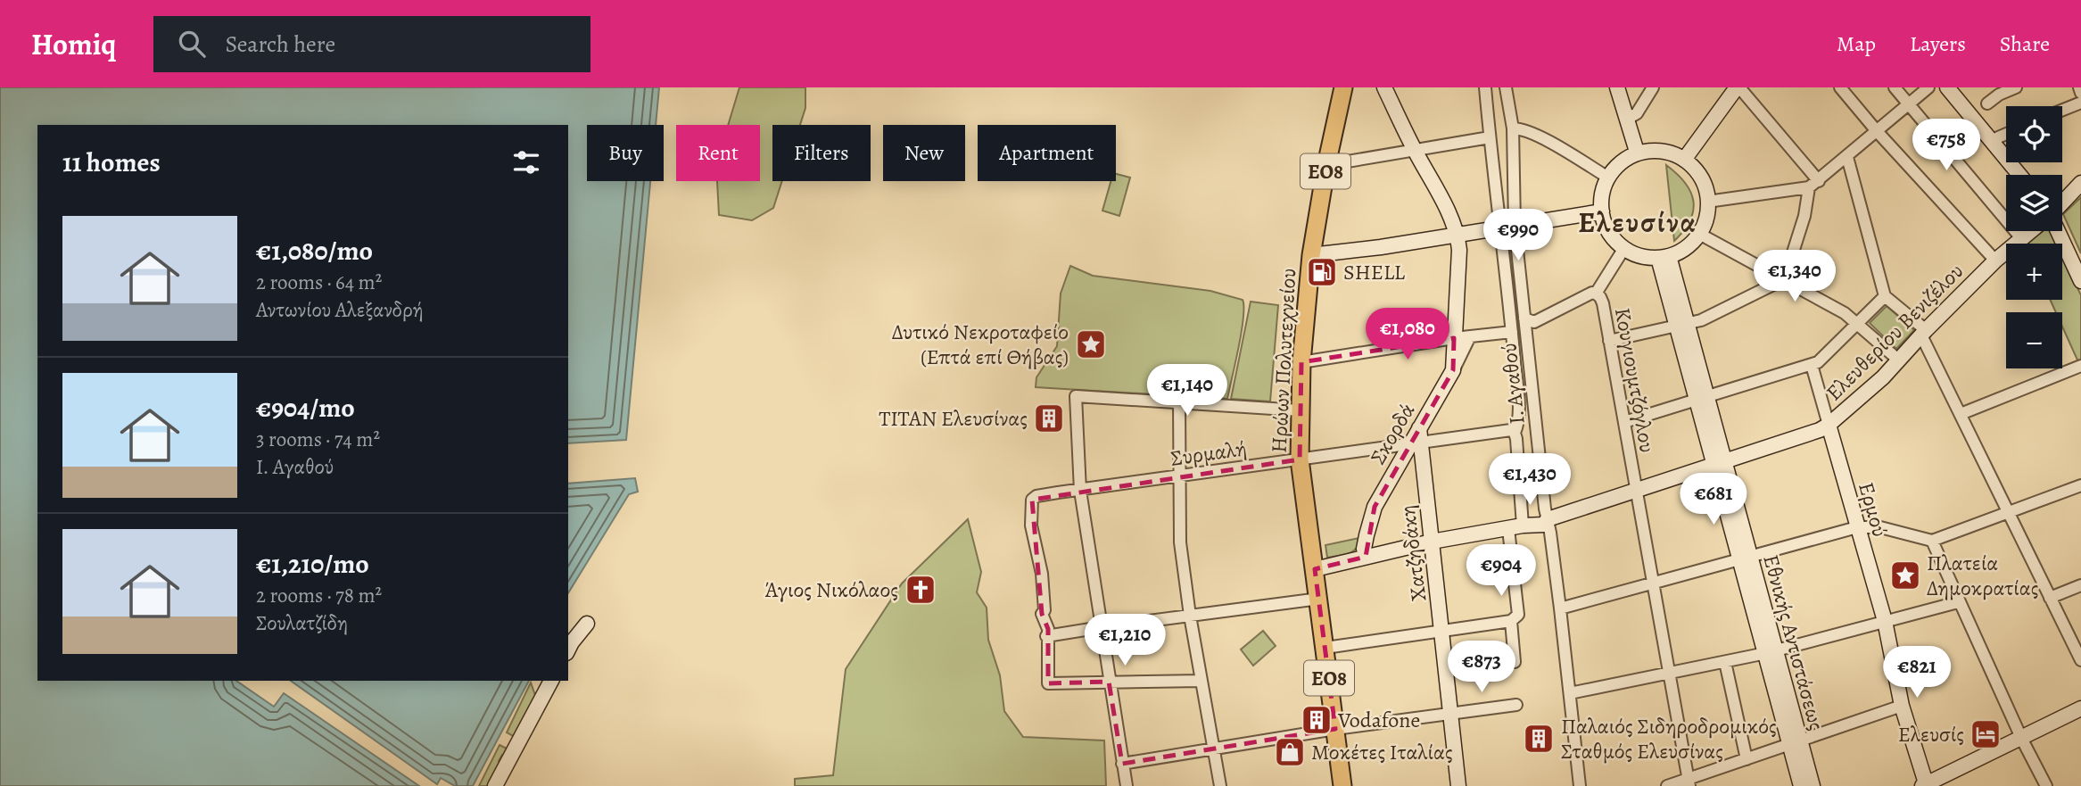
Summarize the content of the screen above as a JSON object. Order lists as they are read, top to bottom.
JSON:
{
  "streets": {
    "main road": ["ΕΟ8", "Ηρώων Πολυτεχνείου"],
    "street": [
      "Ελευθερίου Βενιζέλου",
      "Κουγιουμτζόγλου",
      "Ι. Αγαθού",
      "Σκορδά",
      "Συρμαλή",
      "Ερμού",
      "Χατζηδάκη",
      "Εθνικής Αντιστάσεως"
    ]
  },
  "crossings": [
    ["Ελευθερίου Βενιζέλου", "Ηρώων Πολυτεχνείου"],
    ["Ελευθερίου Βενιζέλου", "Κουγιουμτζόγλου"],
    ["Ελευθερίου Βενιζέλου", "Ι. Αγαθού"],
    ["Ελευθερίου Βενιζέλου", "Σκορδά"],
    ["Ελευθερίου Βενιζέλου", "Ερμού"],
    ["Ελευθερίου Βενιζέλου", "Χατζηδάκη"],
    ["Ελευθερίου Βενιζέλου", "Εθνικής Αντιστάσεως"],
    ["Ηρώων Πολυτεχνείου", "Συρμαλή"],
    ["Κουγιουμτζόγλου", "Εθνικής Αντιστάσεως"],
    ["Σκορδά", "Συρμαλή"],
    ["Σκορδά", "Χατζηδάκη"],
    ["Συρμαλή", "Χατζηδάκη"]
  ],
  "districts": ["Ελευσίνα"],
  "places": {
    "fuel station": ["SHELL"],
    "place": ["Δυτικό Νεκροταφείο (Επτά επί Θήβας)", "Πλατεία Δημοκρατίας"],
    "building": ["TITAN Ελευσίνας", "Vodafone", "Παλαιός Σιδηροδρομικός Σταθμός Ελευσίνας"],
    "church": ["Άγιος Νικόλαος"],
    "hotel": ["Ελευσίς"],
    "shop": ["Μοκέτες Ιταλίας"]
  },
  "page": {
    "header": "Homiq",
    "search": "Search here",
    "nav": ["Map", "Layers", "Share"],
    "map_buttons": ["+", "−"],
    "price": [
      "€758",
      "€990",
      "€1,340",
      "€1,080",
      "€1,140",
      "€1,430",
      "€681",
      "€904",
      "€1,210",
      "€873",
      "€821"
    ],
    "chip": [
      "Buy",
      "Rent",
      "Filters",
      "New",
      "Apartment"
    ],
    "heading": "11 homes",
    "list": [
      {
        "name": "€1,080/mo",
        "note": "2 rooms · 64 m² · Αντωνίου Αλεξανδρή"
      },
      {
        "name": "€904/mo",
        "note": "3 rooms · 74 m² · Ι. Αγαθού"
      },
      {
        "name": "€1,210/mo",
        "note": "2 rooms · 78 m² · Σουλατζίδη"
      }
    ]
  }
}
